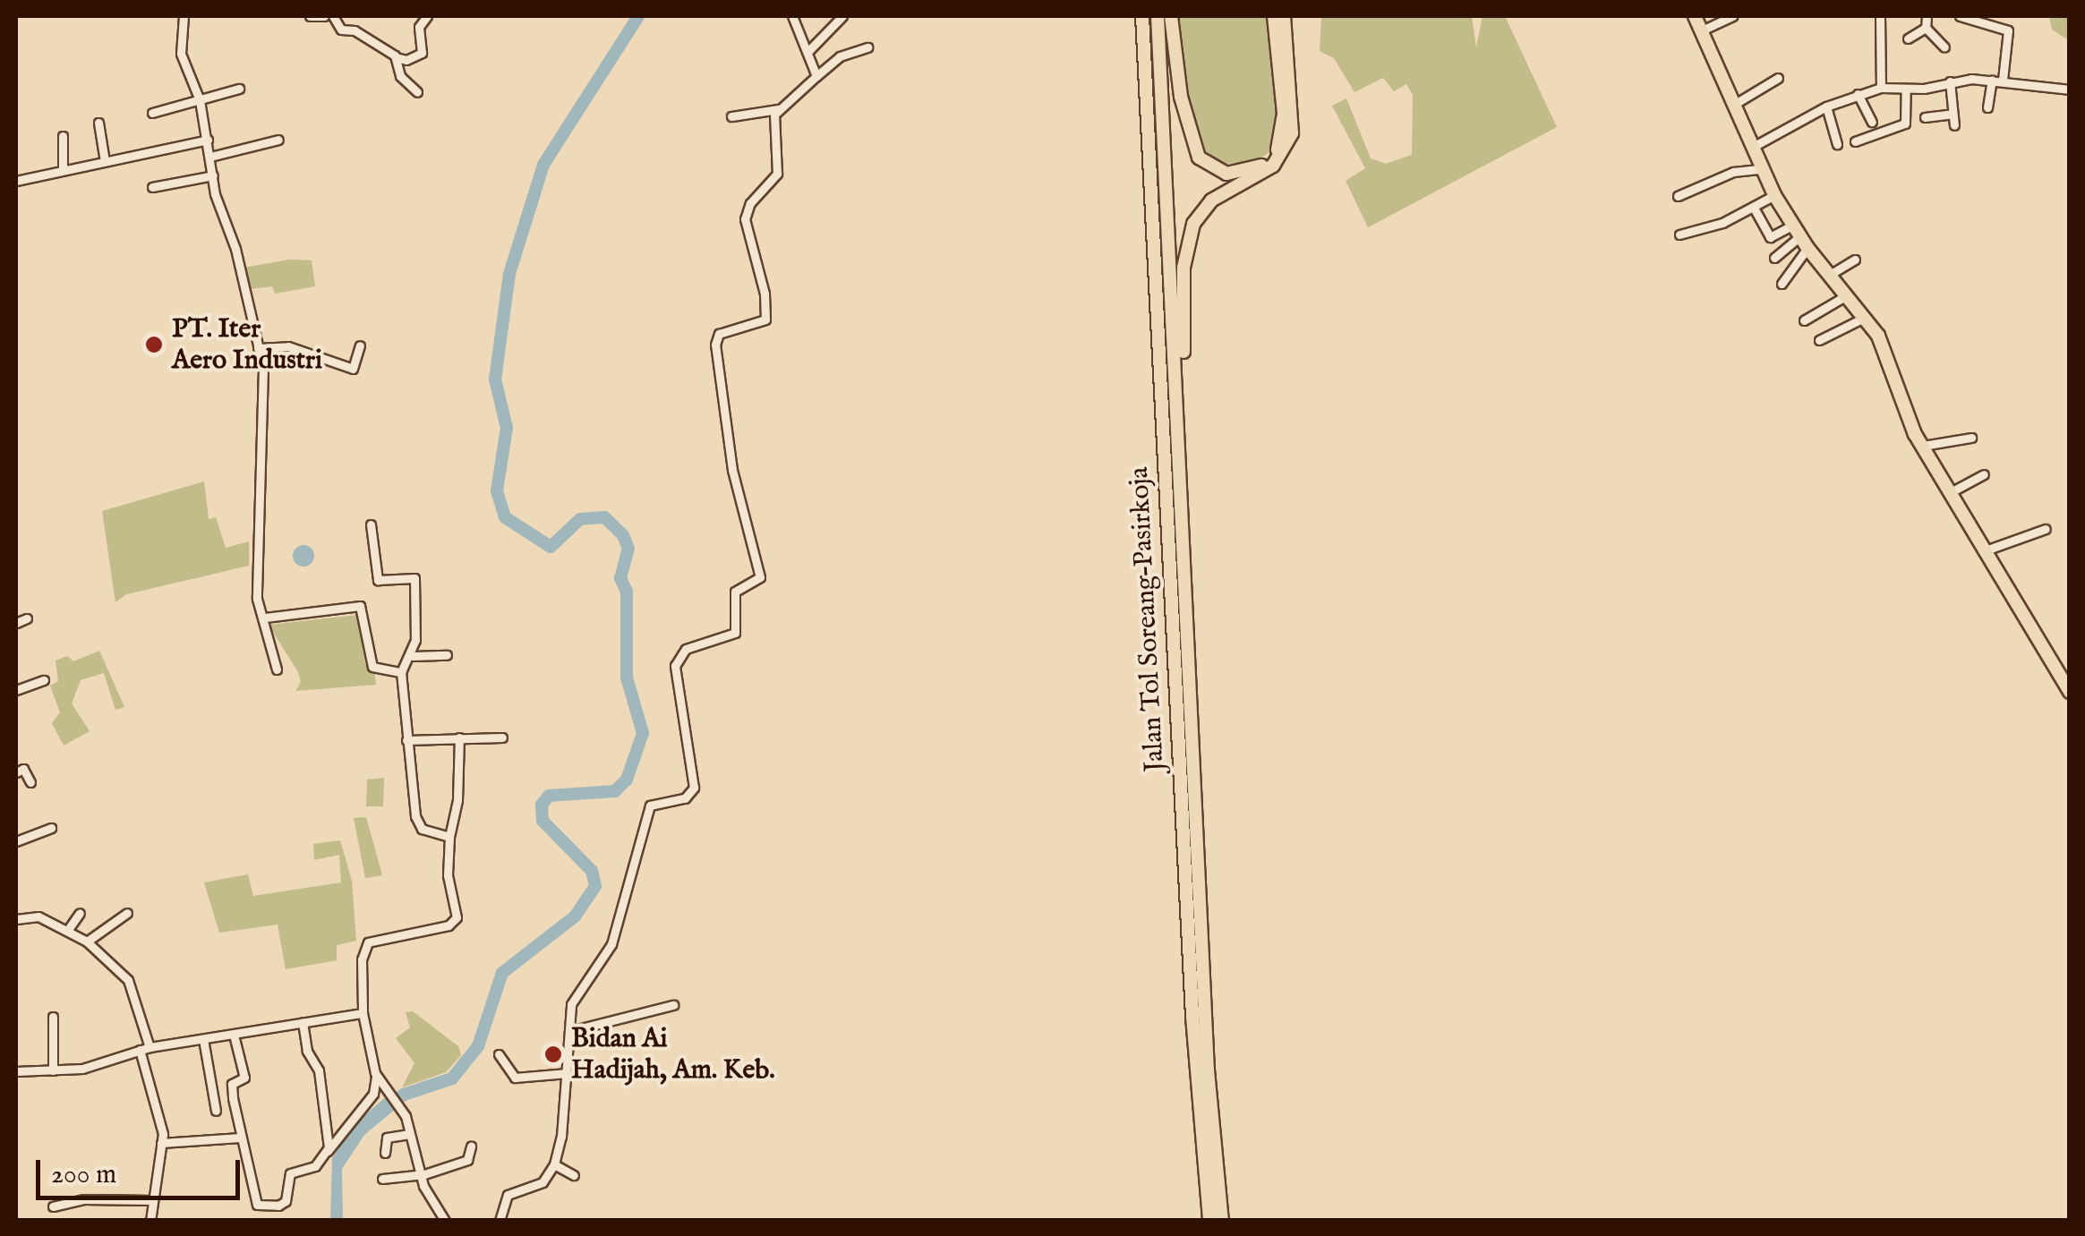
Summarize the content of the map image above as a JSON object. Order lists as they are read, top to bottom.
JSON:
{
  "streets": {
    "highway": ["Jalan Tol Soreang–Pasirkoja"]
  },
  "places": ["PT. Iter Aero Industri", "Bidan Ai Hadijah, Am. Keb."],
  "scale_bar": "200 m"
}
